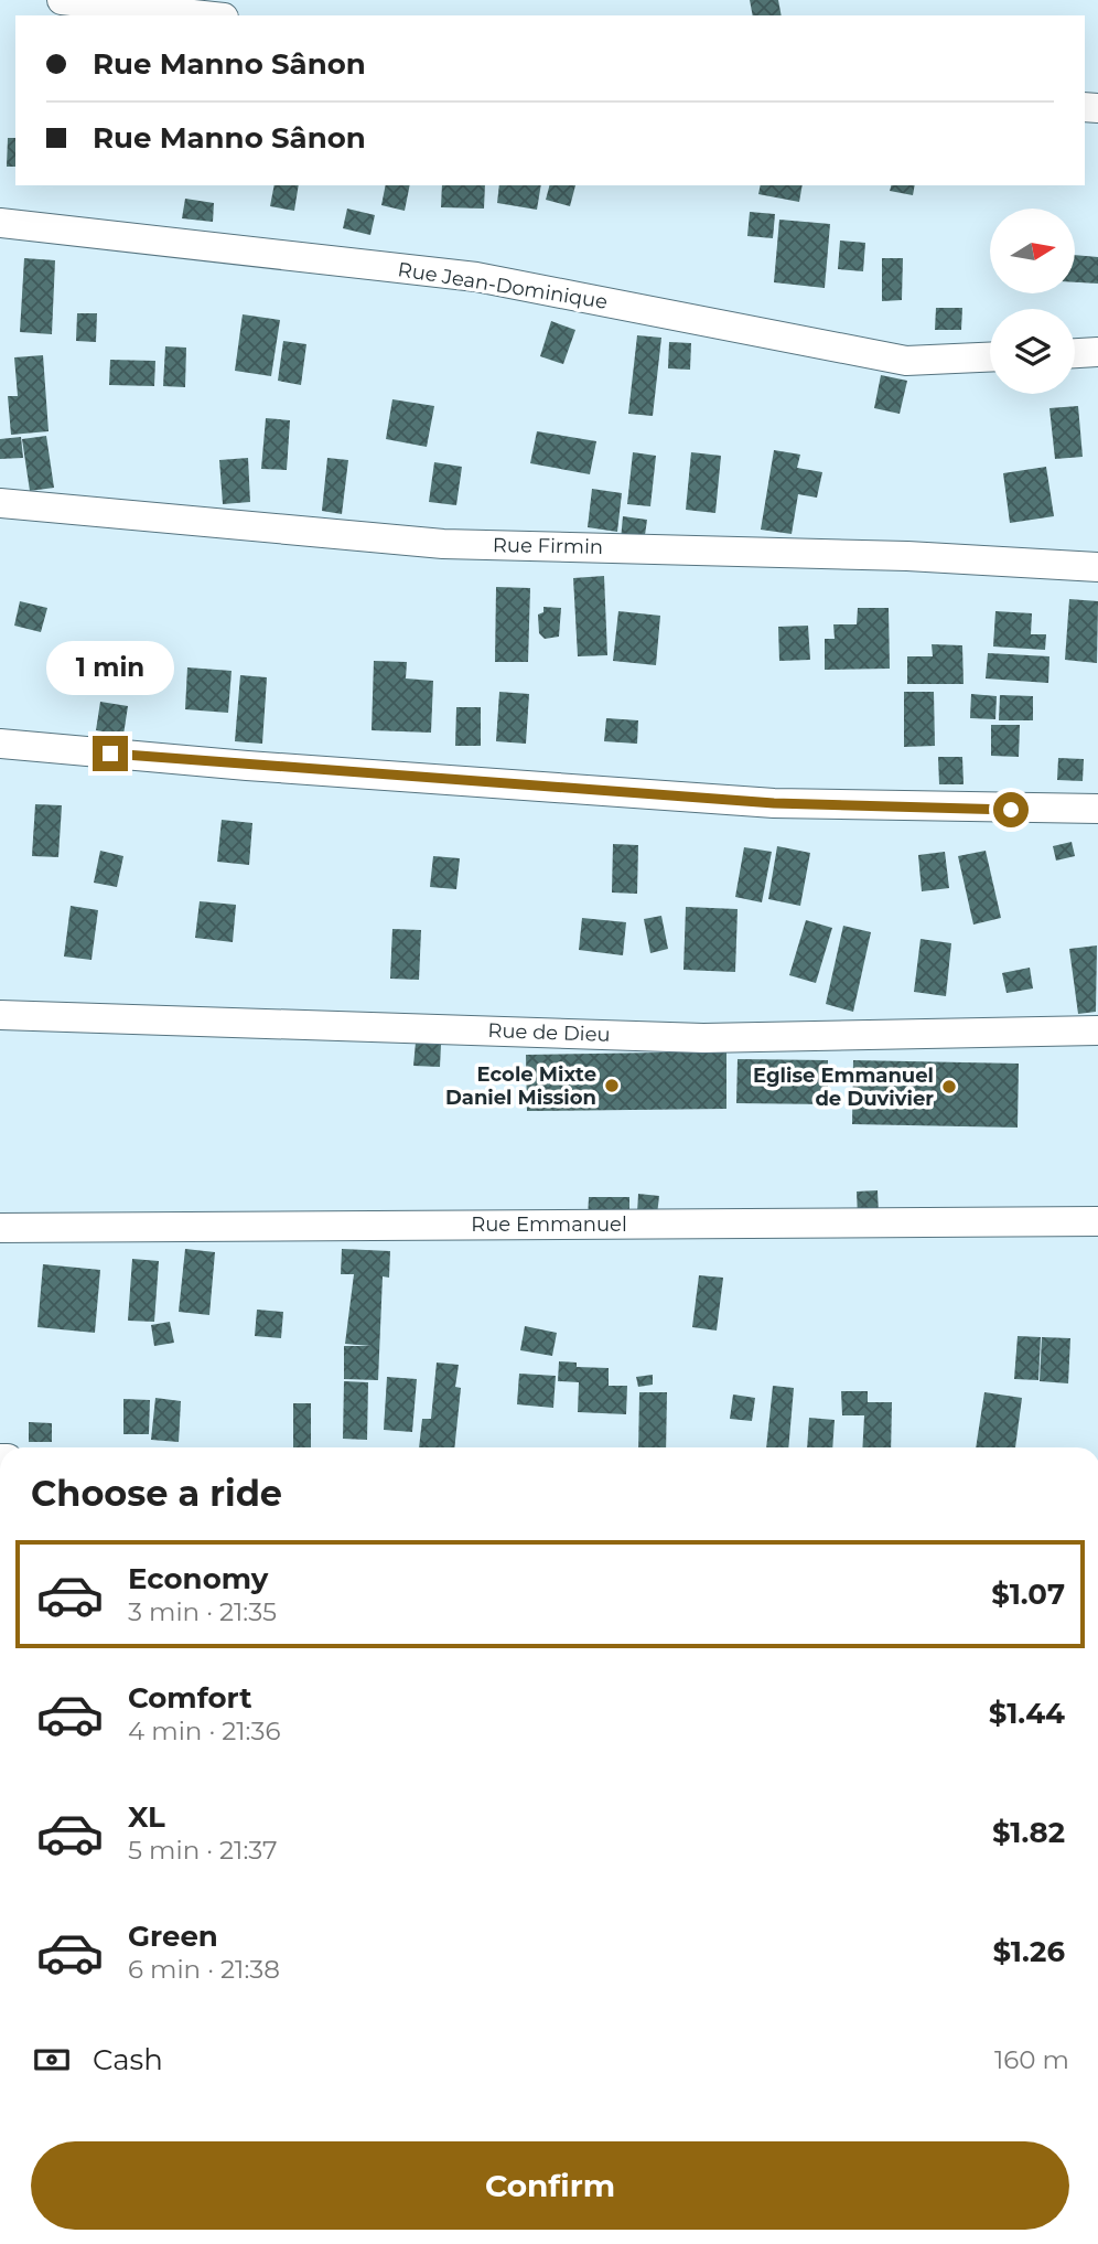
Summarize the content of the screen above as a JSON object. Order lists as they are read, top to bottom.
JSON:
{
  "streets": {
    "street": [
      "Rue Jean-Dominique",
      "Rue Firmin",
      "Rue de Dieu",
      "Rue Emmanuel"
    ]
  },
  "places": ["Ecole Mixte Daniel Mission", "Eglise Emmanuel de Duvivier"],
  "north": "right",
  "page": {
    "banner": ["Rue Manno Sânon", "Rue Manno Sânon"],
    "bubble": "1 min",
    "heading": "Choose a ride",
    "list": [
      {
        "name": "Economy",
        "note": "3 min · 21:35",
        "value": "$1.07"
      },
      {
        "name": "Comfort",
        "note": "4 min · 21:36",
        "value": "$1.44"
      },
      {
        "name": "XL",
        "note": "5 min · 21:37",
        "value": "$1.82"
      },
      {
        "name": "Green",
        "note": "6 min · 21:38",
        "value": "$1.26"
      }
    ],
    "pay": ["Cash", "160 m"],
    "buttons": "Confirm"
  }
}
